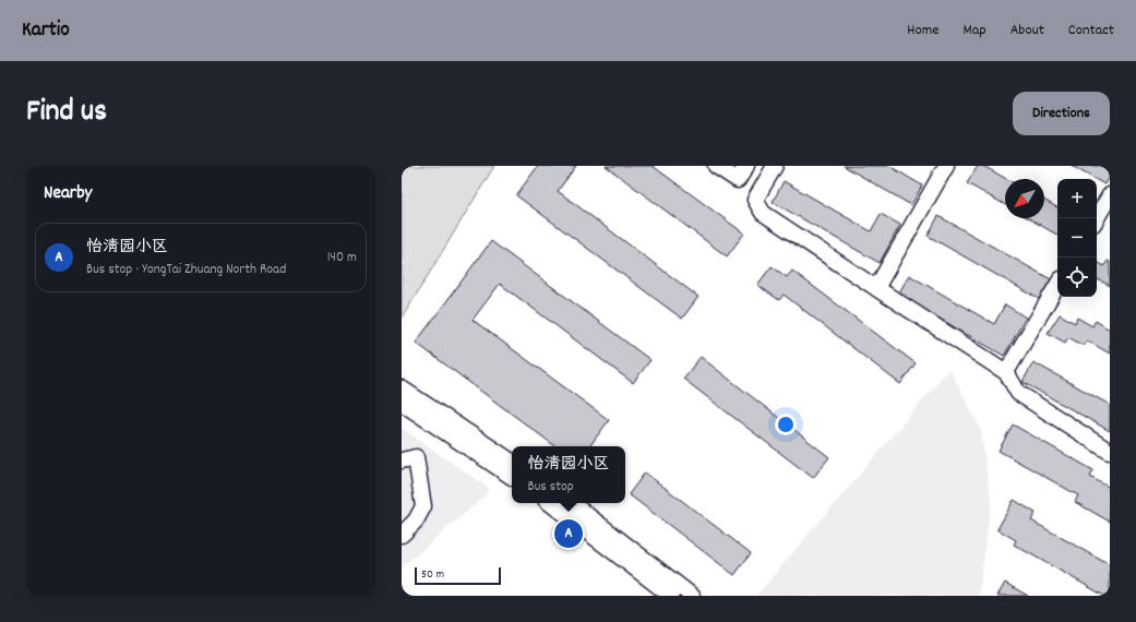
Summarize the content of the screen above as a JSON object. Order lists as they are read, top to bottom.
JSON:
{
  "scale_bar": "50 m",
  "north": "bottom left",
  "page": {
    "header": "Kartio",
    "nav": [
      "Home",
      "Map",
      "About",
      "Contact"
    ],
    "title": "Find us",
    "buttons": "Directions",
    "heading": "Nearby",
    "map_buttons": ["+", "−"],
    "list": [
      {
        "mark": "A",
        "name": "怡清园小区",
        "note": "Bus stop · YongTai Zhuang North Road",
        "value": "140 m"
      }
    ],
    "popup": ["怡清园小区", "Bus stop"],
    "pins": "A",
    "scale": "50 m"
  }
}
